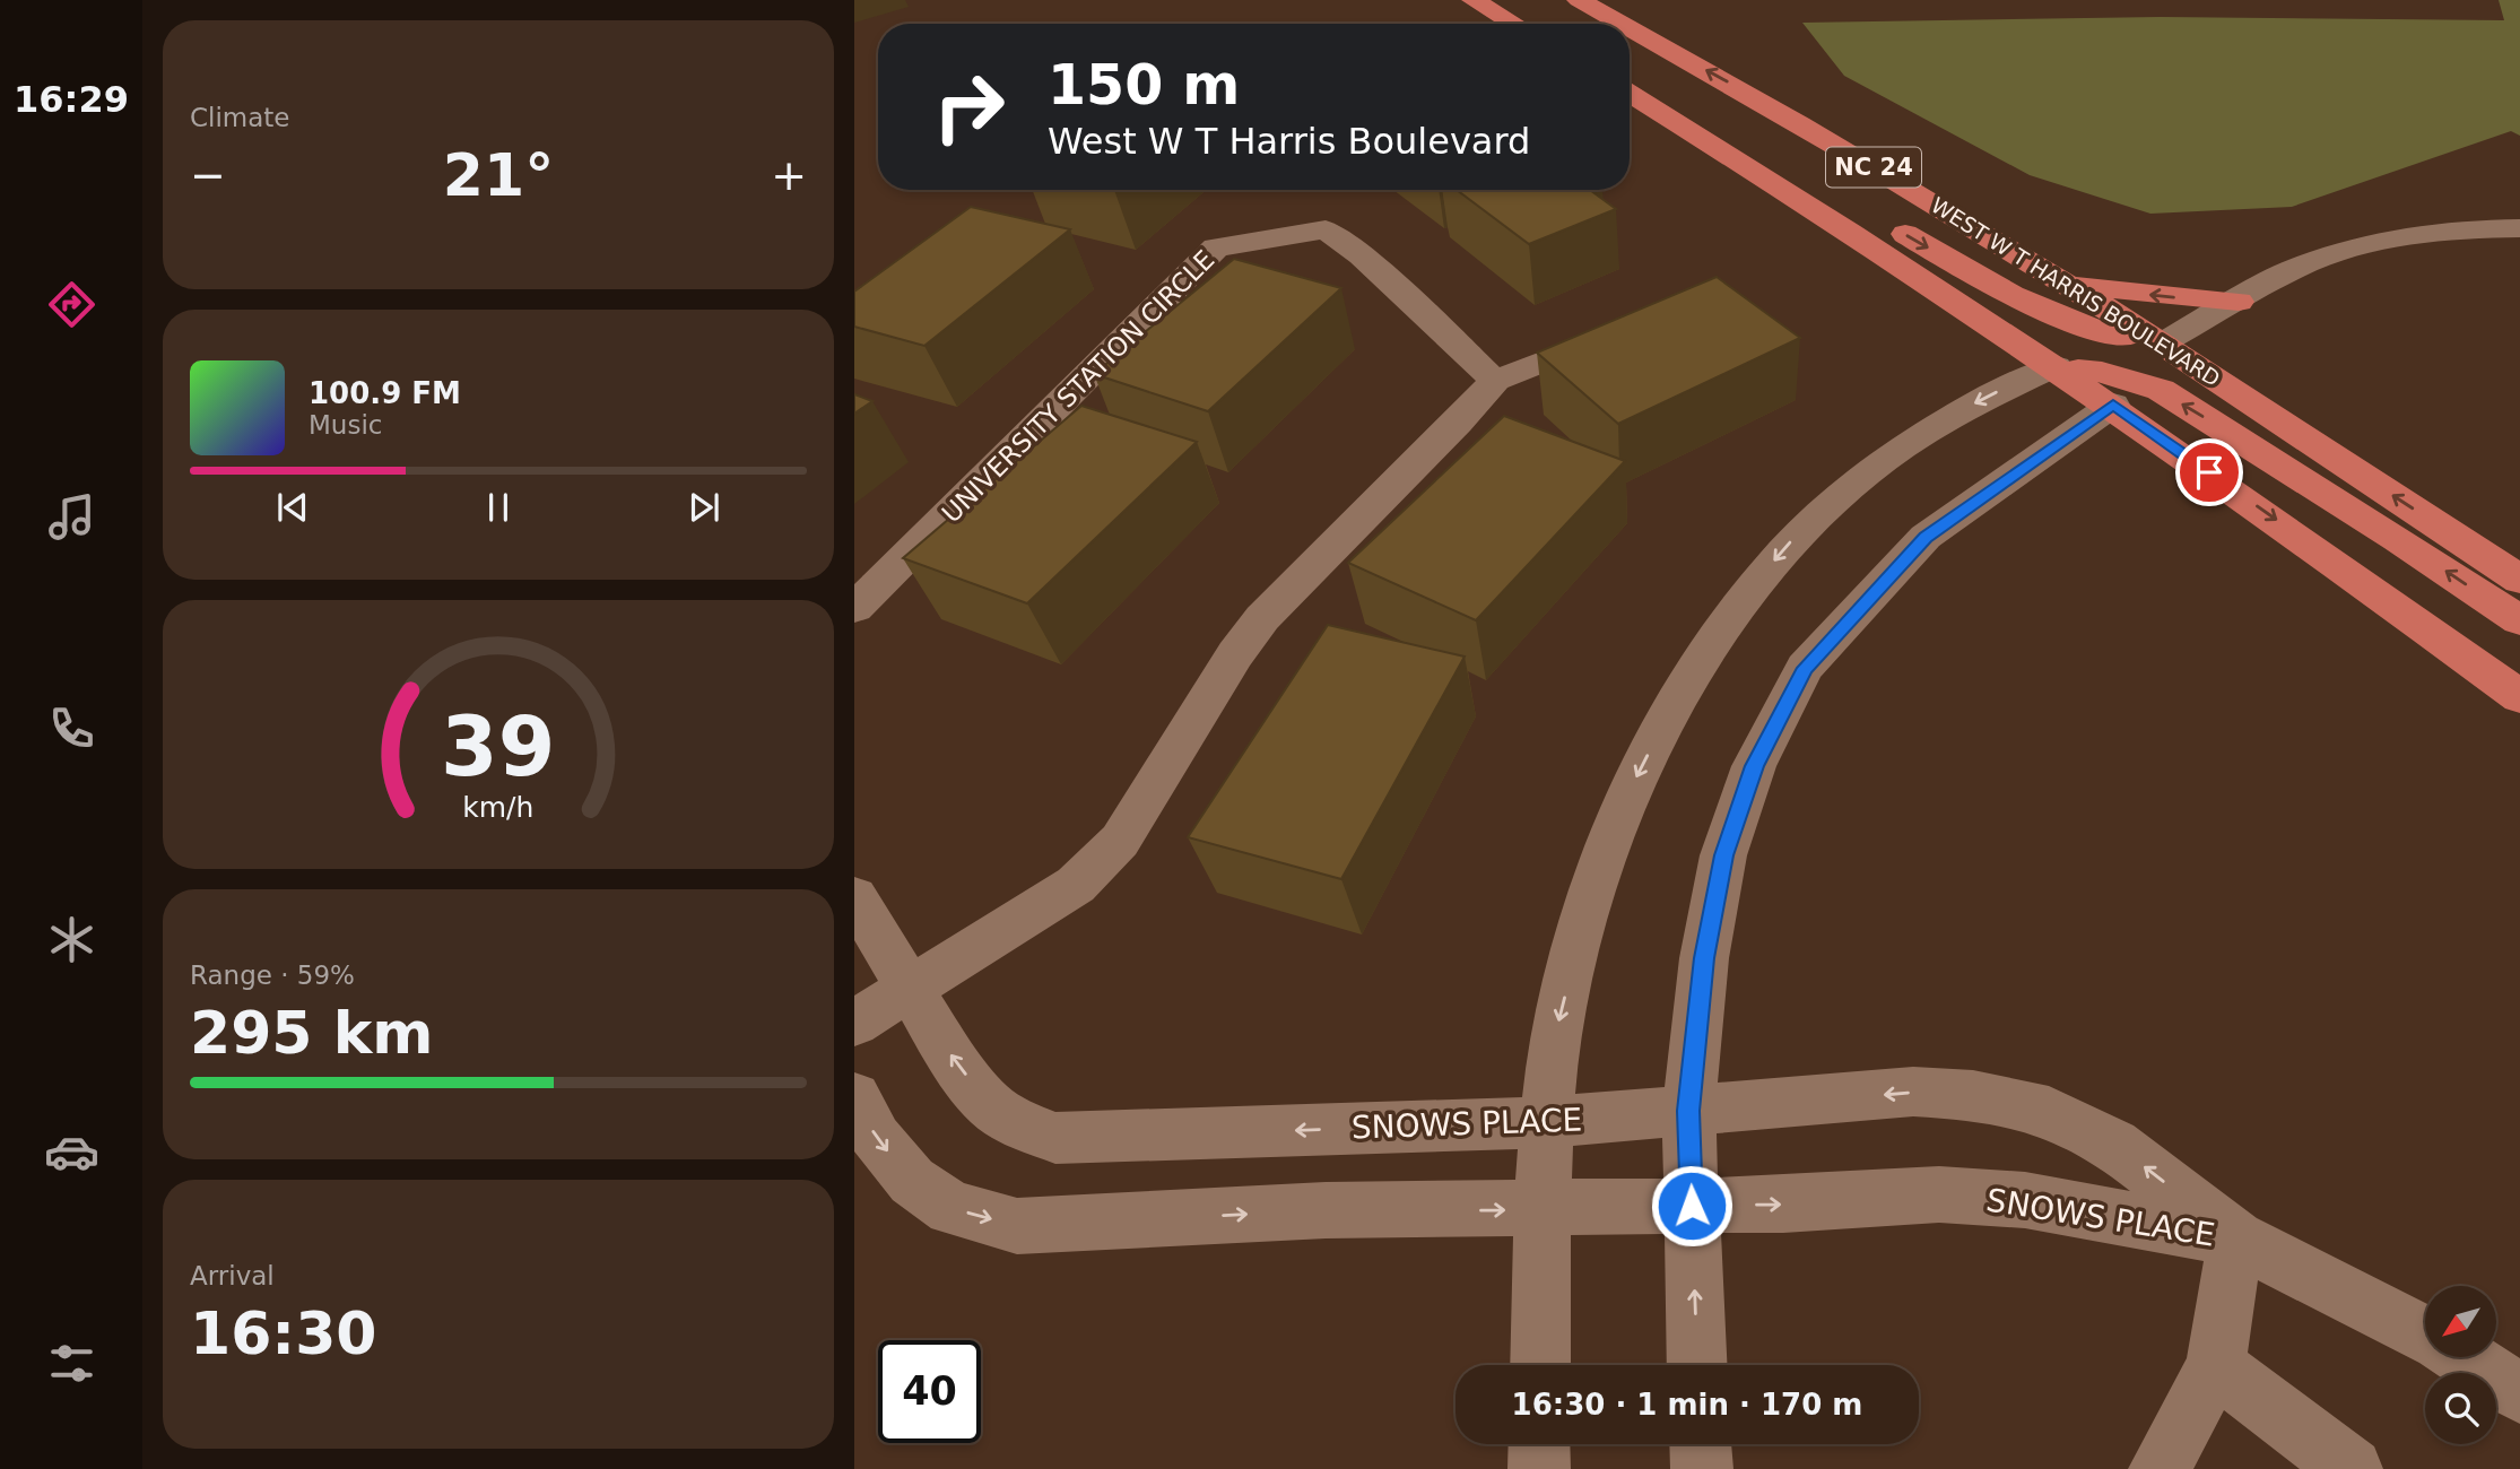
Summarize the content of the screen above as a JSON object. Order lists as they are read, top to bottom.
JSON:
{
  "streets": {
    "main road": ["NC 24", "WEST W T HARRIS BOULEVARD"],
    "street": ["UNIVERSITY STATION CIRCLE", "SNOWS PLACE"]
  },
  "north": "bottom left",
  "page": {
    "tabs": "16:29",
    "tile": [
      "Climate",
      ["Range · 59%", "295 km"],
      ["Arrival", "16:30"]
    ],
    "turn": ["150 m", "West W T Harris Boulevard"],
    "heat": ["−", "21°", "+"],
    "song": ["100.9 FM", "Music"],
    "limit": "40",
    "trip": "16:30 · 1 min · 170 m",
    "gauge": ["39", "km/h"]
  }
}
